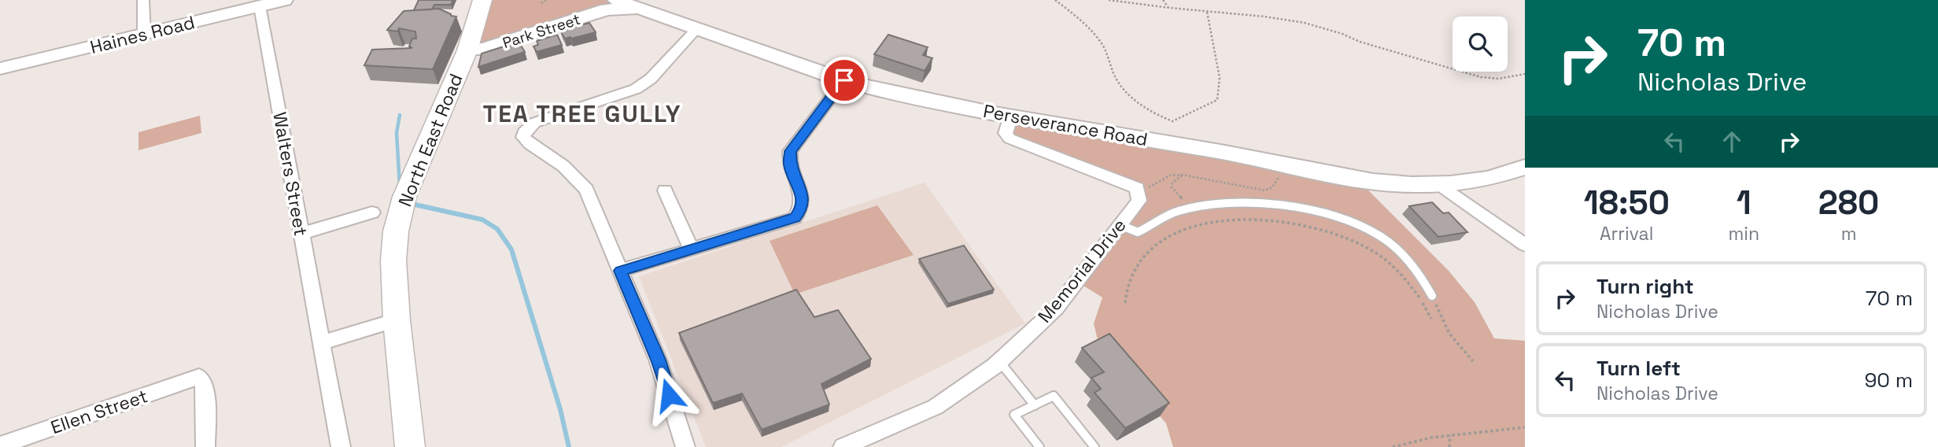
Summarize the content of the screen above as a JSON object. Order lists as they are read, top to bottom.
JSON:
{
  "streets": {
    "main road": ["North East Road"],
    "street": [
      "Park Street",
      "Haines Road",
      "Perseverance Road",
      "Walters Street",
      "Memorial Drive",
      "Ellen Street"
    ]
  },
  "crossings": [
    ["Park Street", "Perseverance Road"],
    ["Park Street", "North East Road"],
    ["Haines Road", "Walters Street"]
  ],
  "districts": ["TEA TREE GULLY"],
  "page": {
    "turn": ["70 m", "Nicholas Drive"],
    "eta": [
      "18:50",
      "Arrival",
      "1",
      "min",
      "280",
      "m"
    ],
    "list": [
      {
        "name": "Turn right",
        "note": "Nicholas Drive",
        "value": "70 m"
      },
      {
        "name": "Turn left",
        "note": "Nicholas Drive",
        "value": "90 m"
      }
    ]
  }
}
